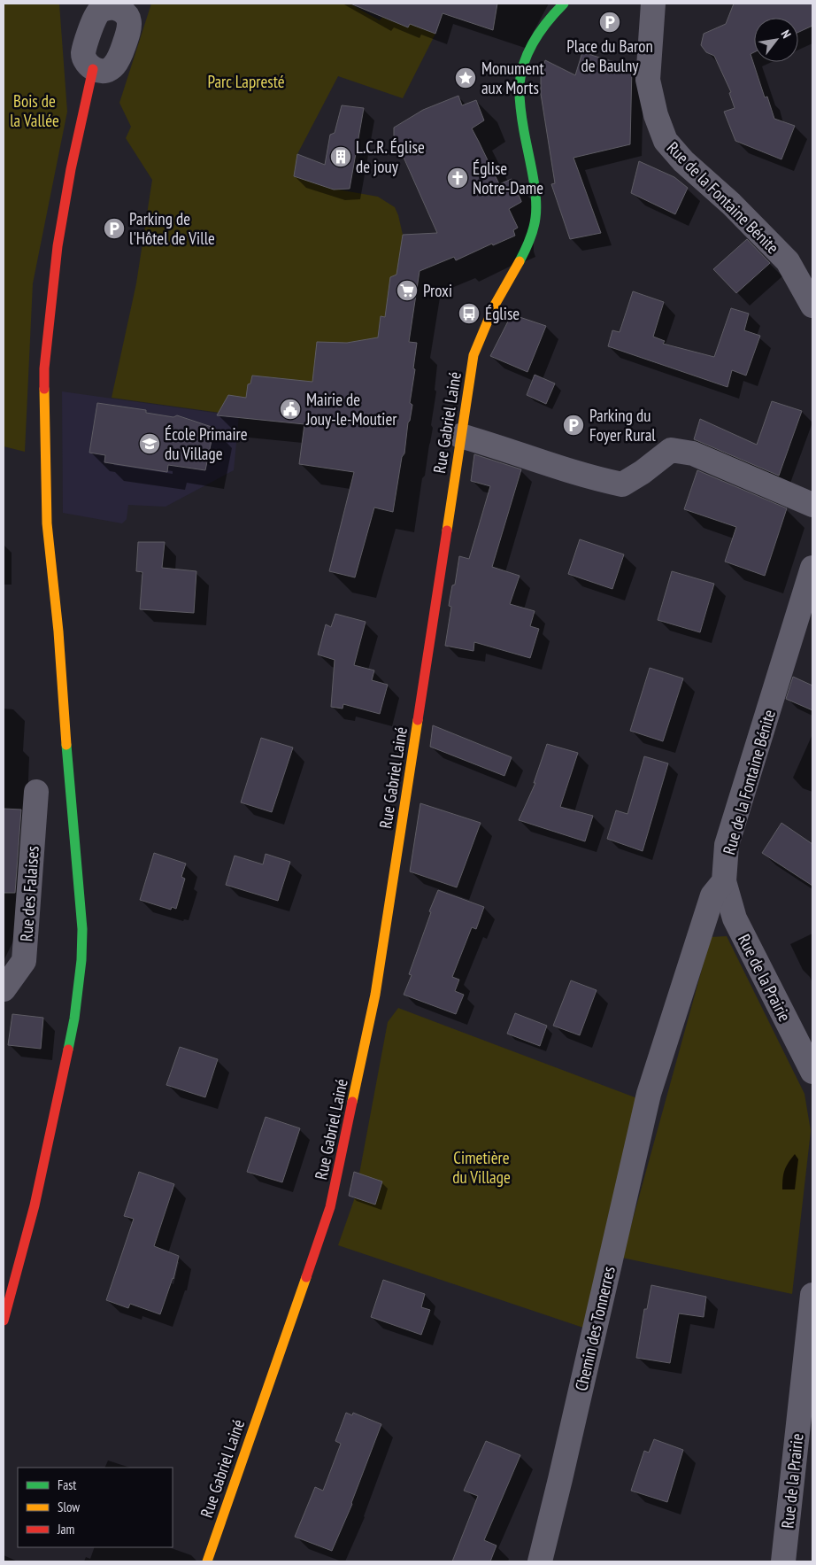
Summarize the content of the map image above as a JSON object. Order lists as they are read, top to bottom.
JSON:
{
  "streets": {
    "street": [
      "Rue de la Fontaine Bénite",
      "Rue Gabriel Lainé",
      "Rue des Falaises",
      "Rue de la Prairie",
      "Chemin des Tonnerres"
    ]
  },
  "crossings": [
    ["Rue de la Fontaine Bénite", "Rue de la Prairie"],
    ["Rue de la Fontaine Bénite", "Chemin des Tonnerres"],
    ["Rue de la Prairie", "Chemin des Tonnerres"]
  ],
  "parks": ["Parc Lapresté", "Bois de la Vallée", "Cimetière du Village"],
  "places": {
    "parking": ["Place du Baron de Baulny", "Parking de l'Hôtel de Ville", "Parking du Foyer Rural"],
    "place": ["Monument aux Morts"],
    "building": ["L.C.R. Église de jouy"],
    "church": ["Église Notre-Dame"],
    "supermarket": ["Proxi"],
    "bus stop": ["Église"],
    "public building": ["Mairie de Jouy-le-Moutier"],
    "school or university": ["École Primaire du Village"]
  },
  "legend": ["Fast", "Slow", "Jam"],
  "north": "top right"
}
